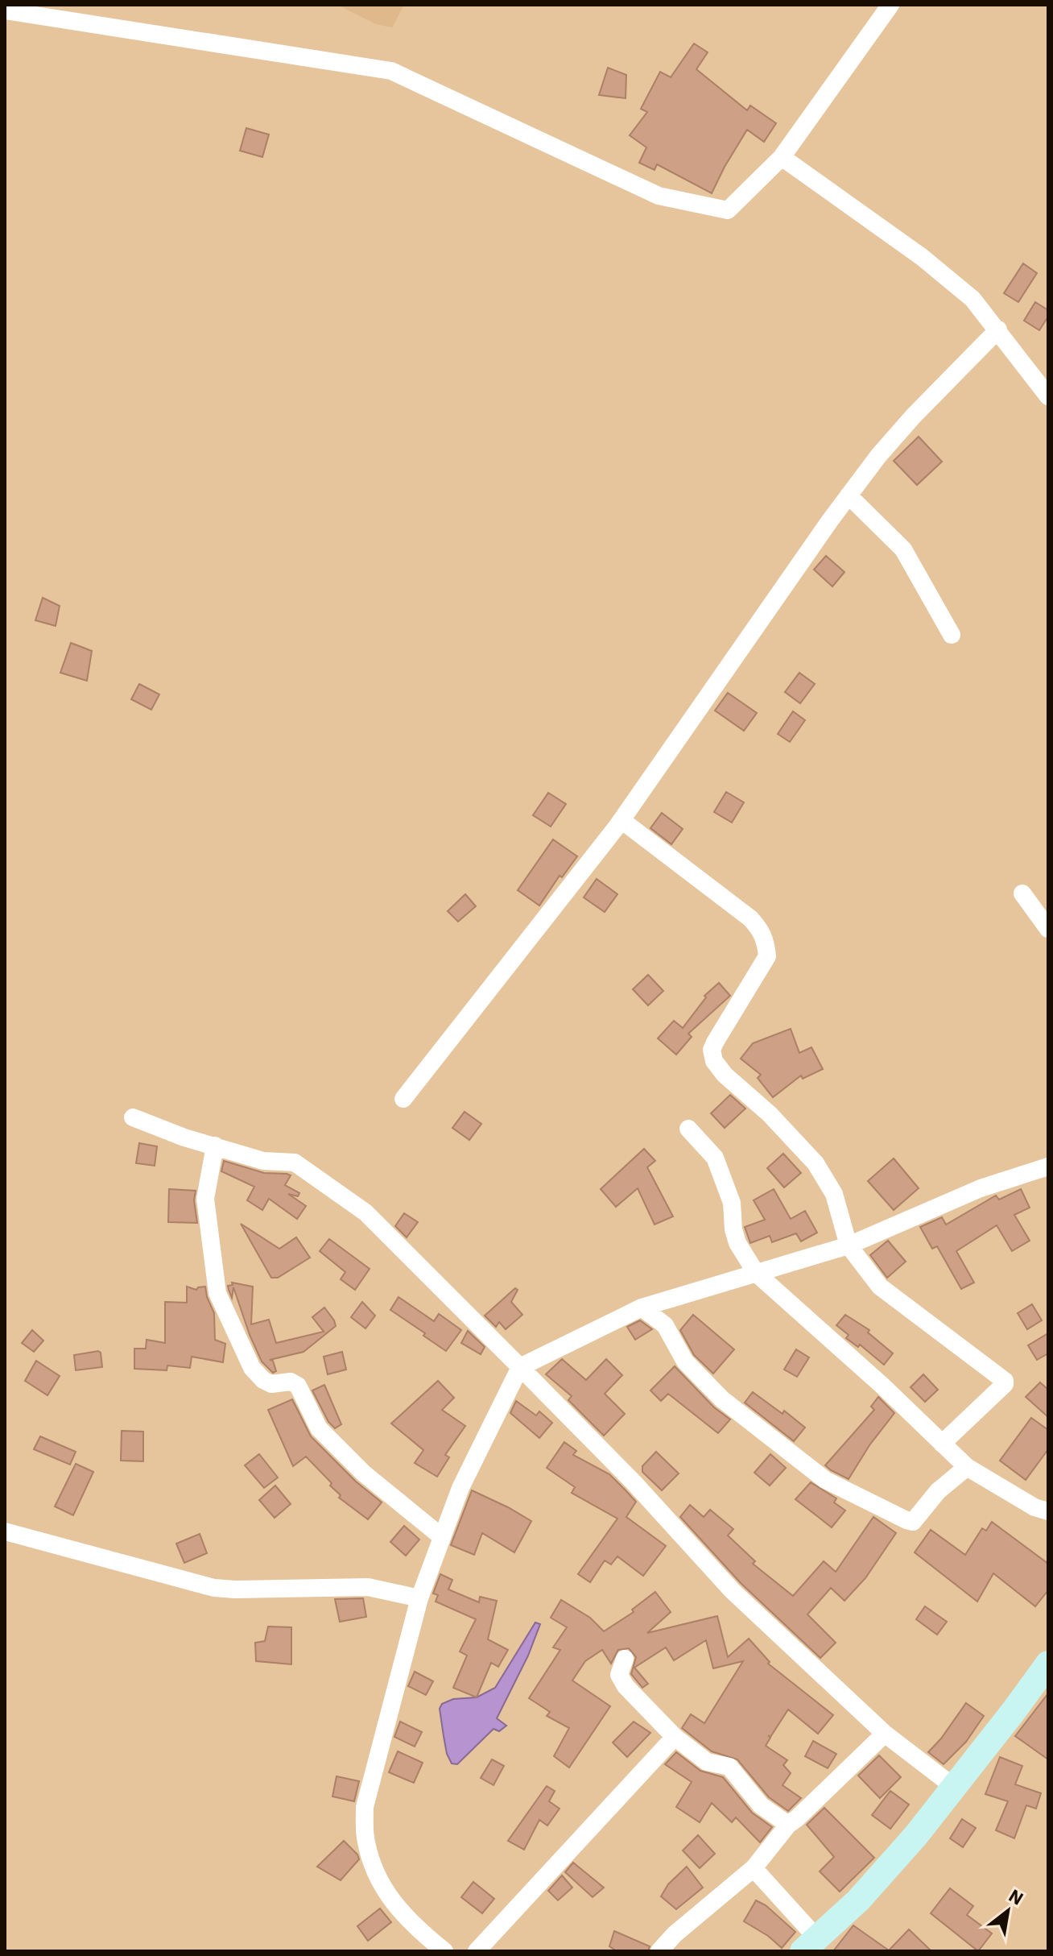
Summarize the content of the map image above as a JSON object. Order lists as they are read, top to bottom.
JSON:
{
  "north": "top right"
}
